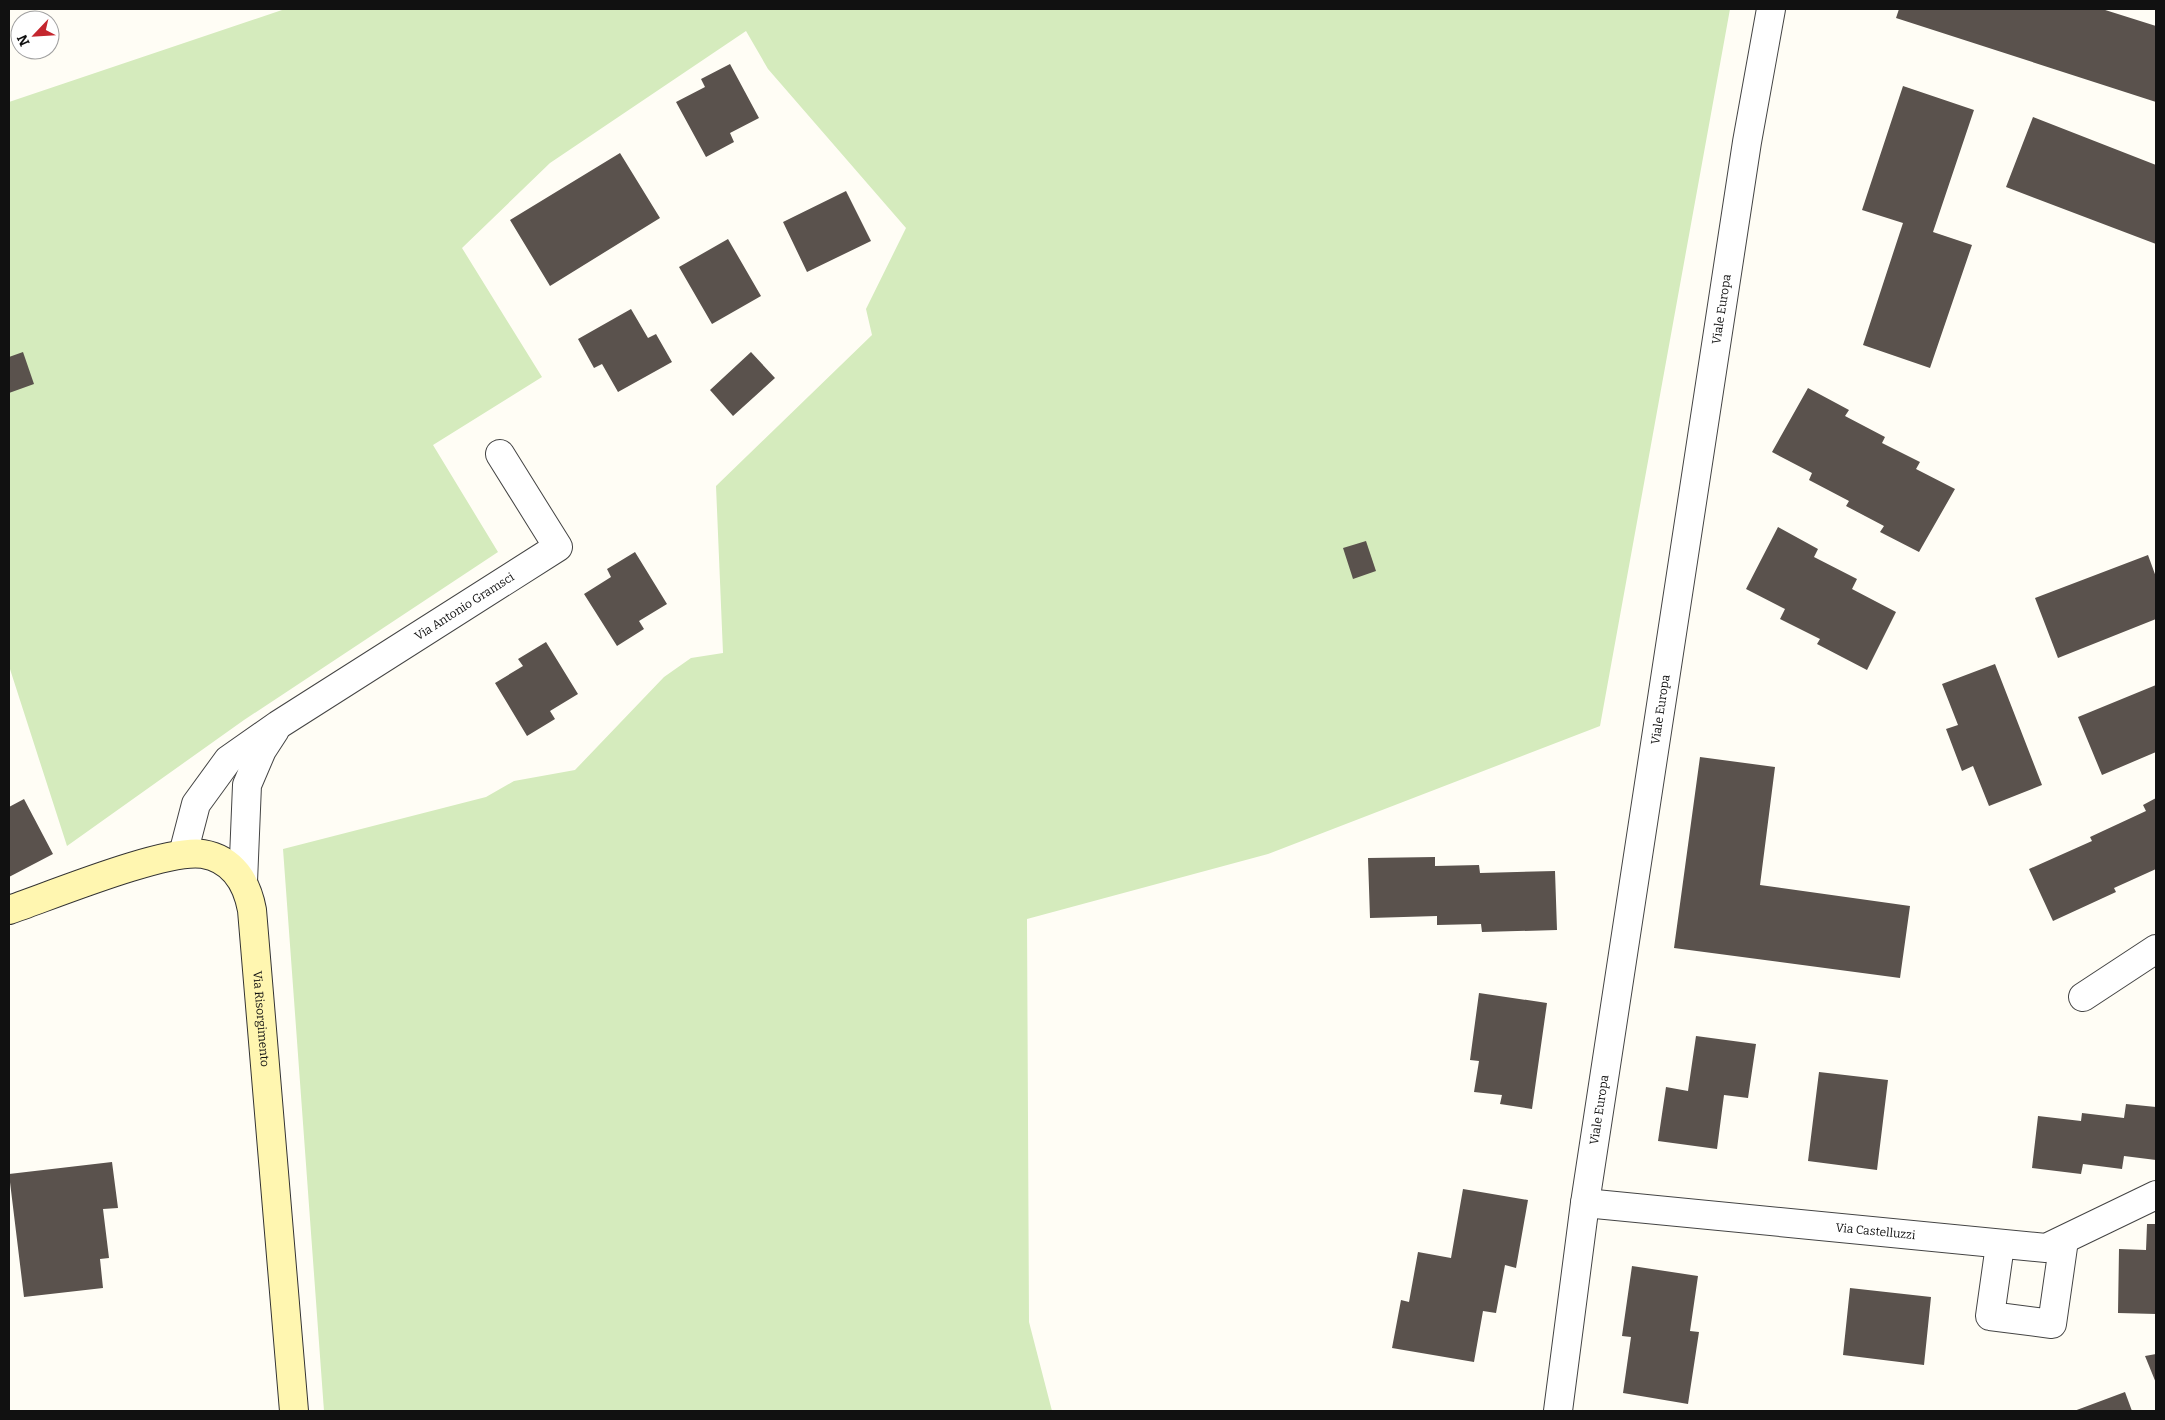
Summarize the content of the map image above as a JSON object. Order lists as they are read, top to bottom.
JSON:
{
  "streets": {
    "main road": ["Via Risorgimento"],
    "street": ["Viale Europa", "Via Antonio Gramsci", "Via Castelluzzi"]
  },
  "crossings": [
    ["Viale Europa", "Via Castelluzzi"]
  ],
  "north": "bottom left"
}
